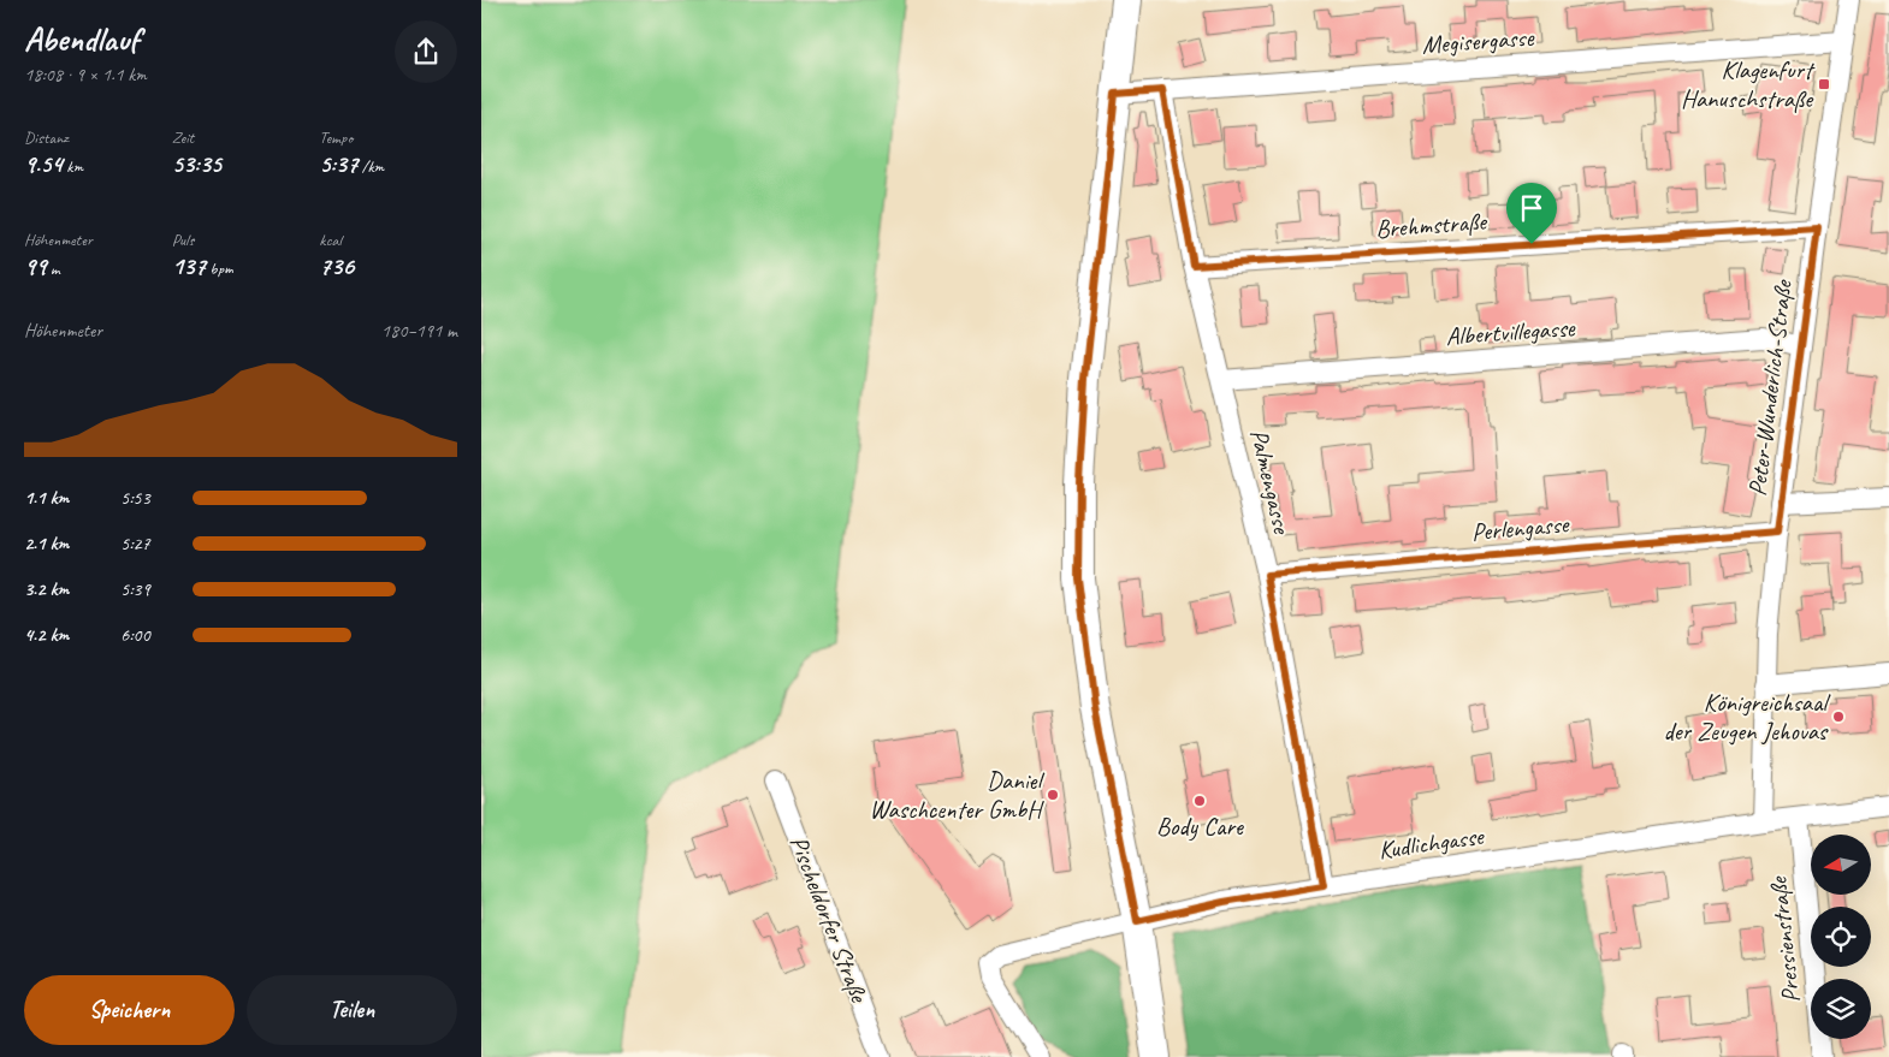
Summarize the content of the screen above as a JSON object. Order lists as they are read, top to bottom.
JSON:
{
  "streets": {
    "street": [
      "Megisergasse",
      "Brehmstraße",
      "Albertvillegasse",
      "Peter-Wunderlich-Straße",
      "Palmengasse",
      "Perlengasse",
      "Kudlichgasse",
      "Pischeldorfer Straße",
      "Pressienstraße"
    ]
  },
  "crossings": [
    ["Megisergasse", "Peter-Wunderlich-Straße"],
    ["Megisergasse", "Palmengasse"],
    ["Brehmstraße", "Peter-Wunderlich-Straße"],
    ["Brehmstraße", "Palmengasse"],
    ["Albertvillegasse", "Peter-Wunderlich-Straße"],
    ["Albertvillegasse", "Palmengasse"],
    ["Peter-Wunderlich-Straße", "Perlengasse"],
    ["Peter-Wunderlich-Straße", "Kudlichgasse"],
    ["Palmengasse", "Perlengasse"],
    ["Palmengasse", "Kudlichgasse"],
    ["Kudlichgasse", "Pressienstraße"]
  ],
  "places": {
    "transit": ["Klagenfurt Hanuschstraße"],
    "other": ["Königreichsaal der Zeugen Jehovas", "Daniel Waschcenter GmbH", "Body Care"]
  },
  "north": "left",
  "page": {
    "heading": ["Abendlauf", "18:08 · 9 × 1.1 km"],
    "stats": [
      ["Distanz", "9.54 km"],
      ["Zeit", "53:35"],
      ["Tempo", "5:37 /km"],
      ["Höhenmeter", "99 m"],
      ["Puls", "137 bpm"],
      ["kcal", "736"]
    ],
    "chart": ["Höhenmeter", "180–191 m"],
    "list": [
      {
        "name": "1.1 km",
        "note": "5:53"
      },
      {
        "name": "2.1 km",
        "note": "5:27"
      },
      {
        "name": "3.2 km",
        "note": "5:39"
      },
      {
        "name": "4.2 km",
        "note": "6:00"
      }
    ],
    "buttons": ["Speichern", "Teilen"]
  }
}
